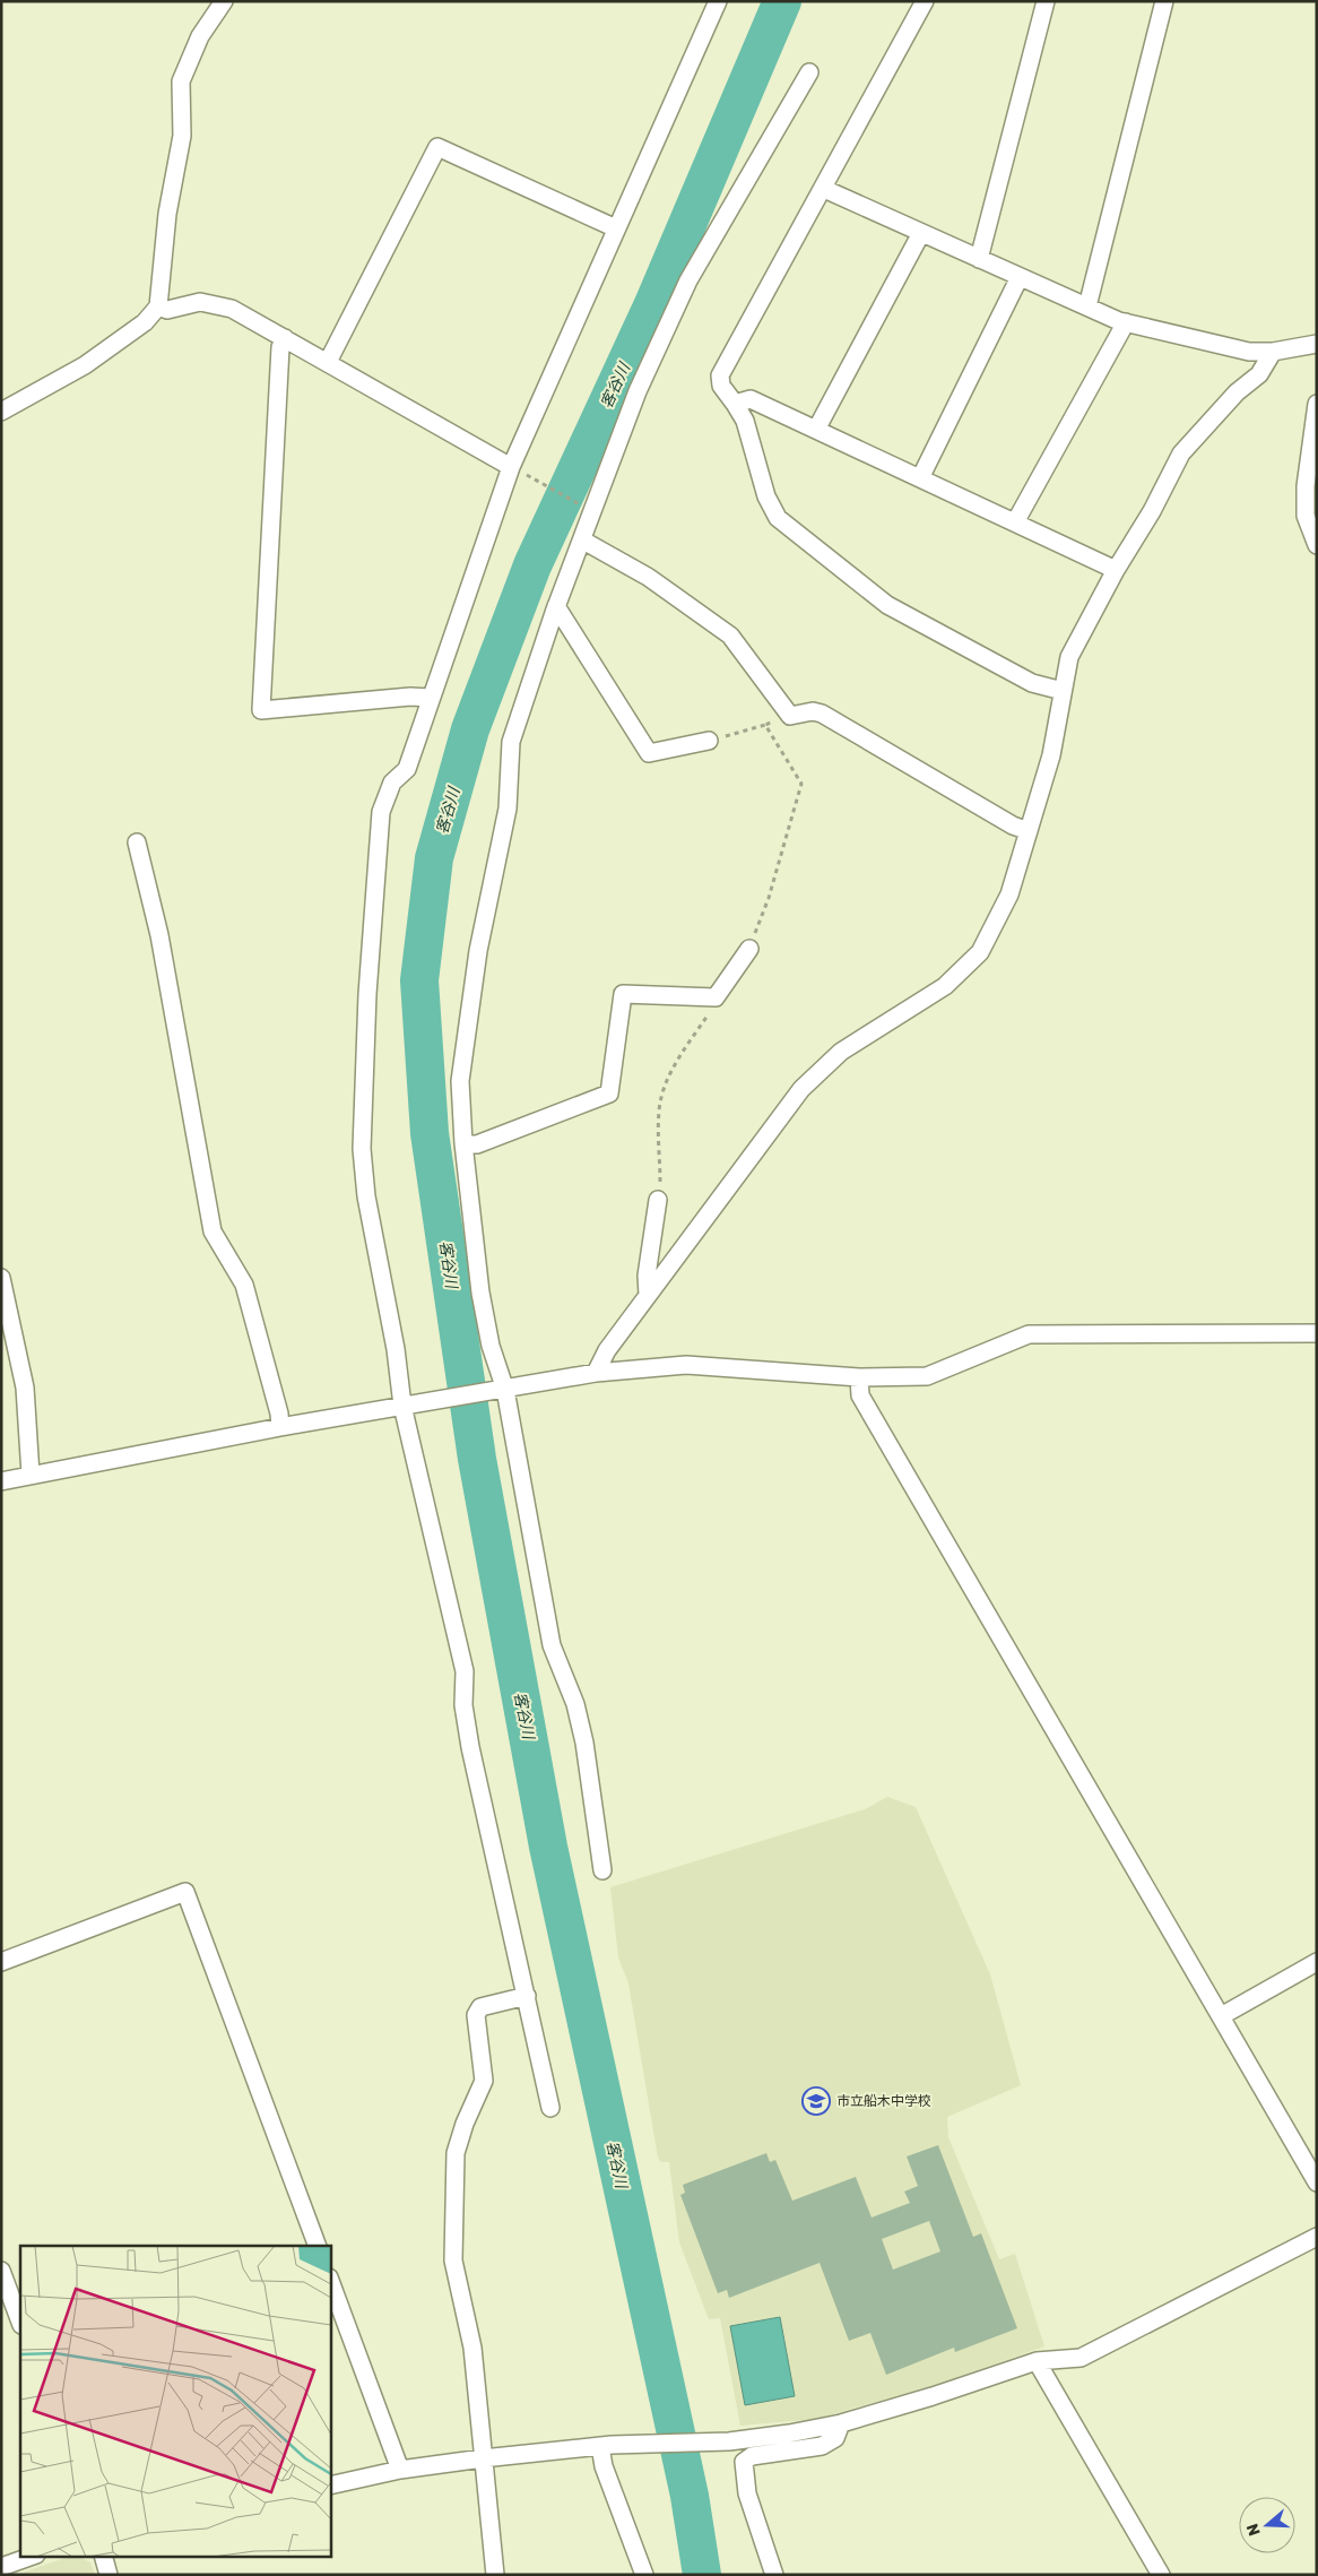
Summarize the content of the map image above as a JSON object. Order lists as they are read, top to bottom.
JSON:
{
  "water": ["客谷川"],
  "places": {
    "school or university": ["市立船木中学校"]
  },
  "north": "left"
}
